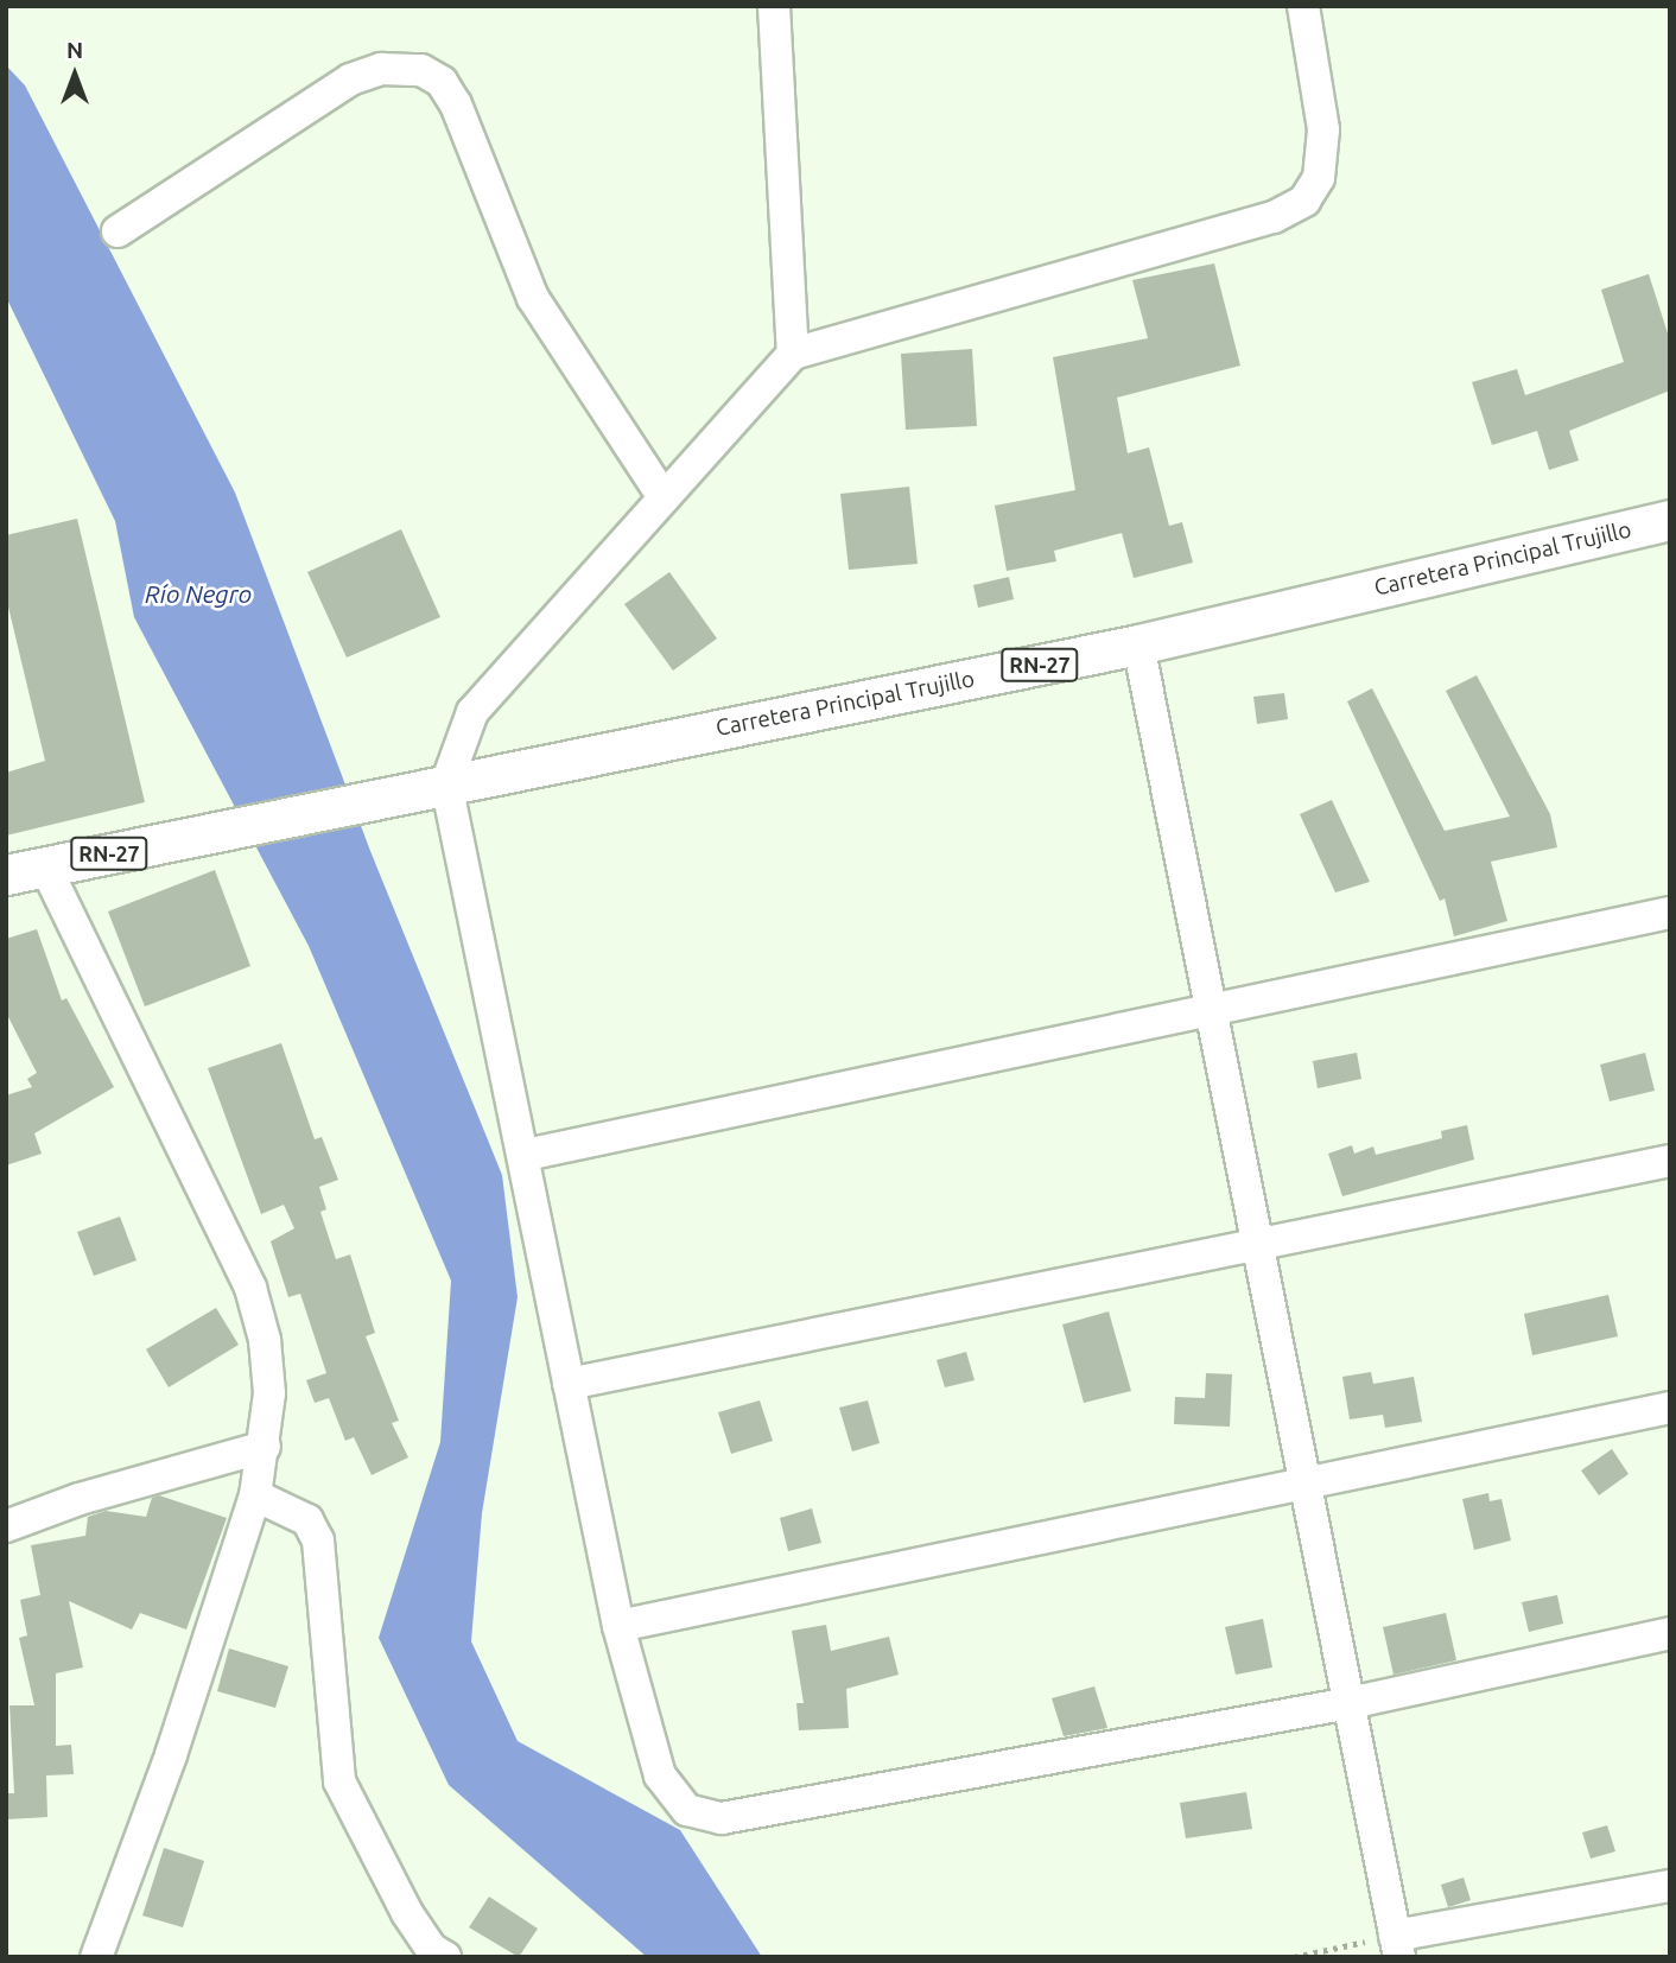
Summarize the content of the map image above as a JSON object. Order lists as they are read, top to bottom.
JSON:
{
  "streets": {
    "main road": ["Carretera Principal Trujillo", "RN-27"]
  },
  "crossings": [
    ["Carretera Principal Trujillo", "RN-27"]
  ],
  "water": ["Río Negro"],
  "north": "top"
}
